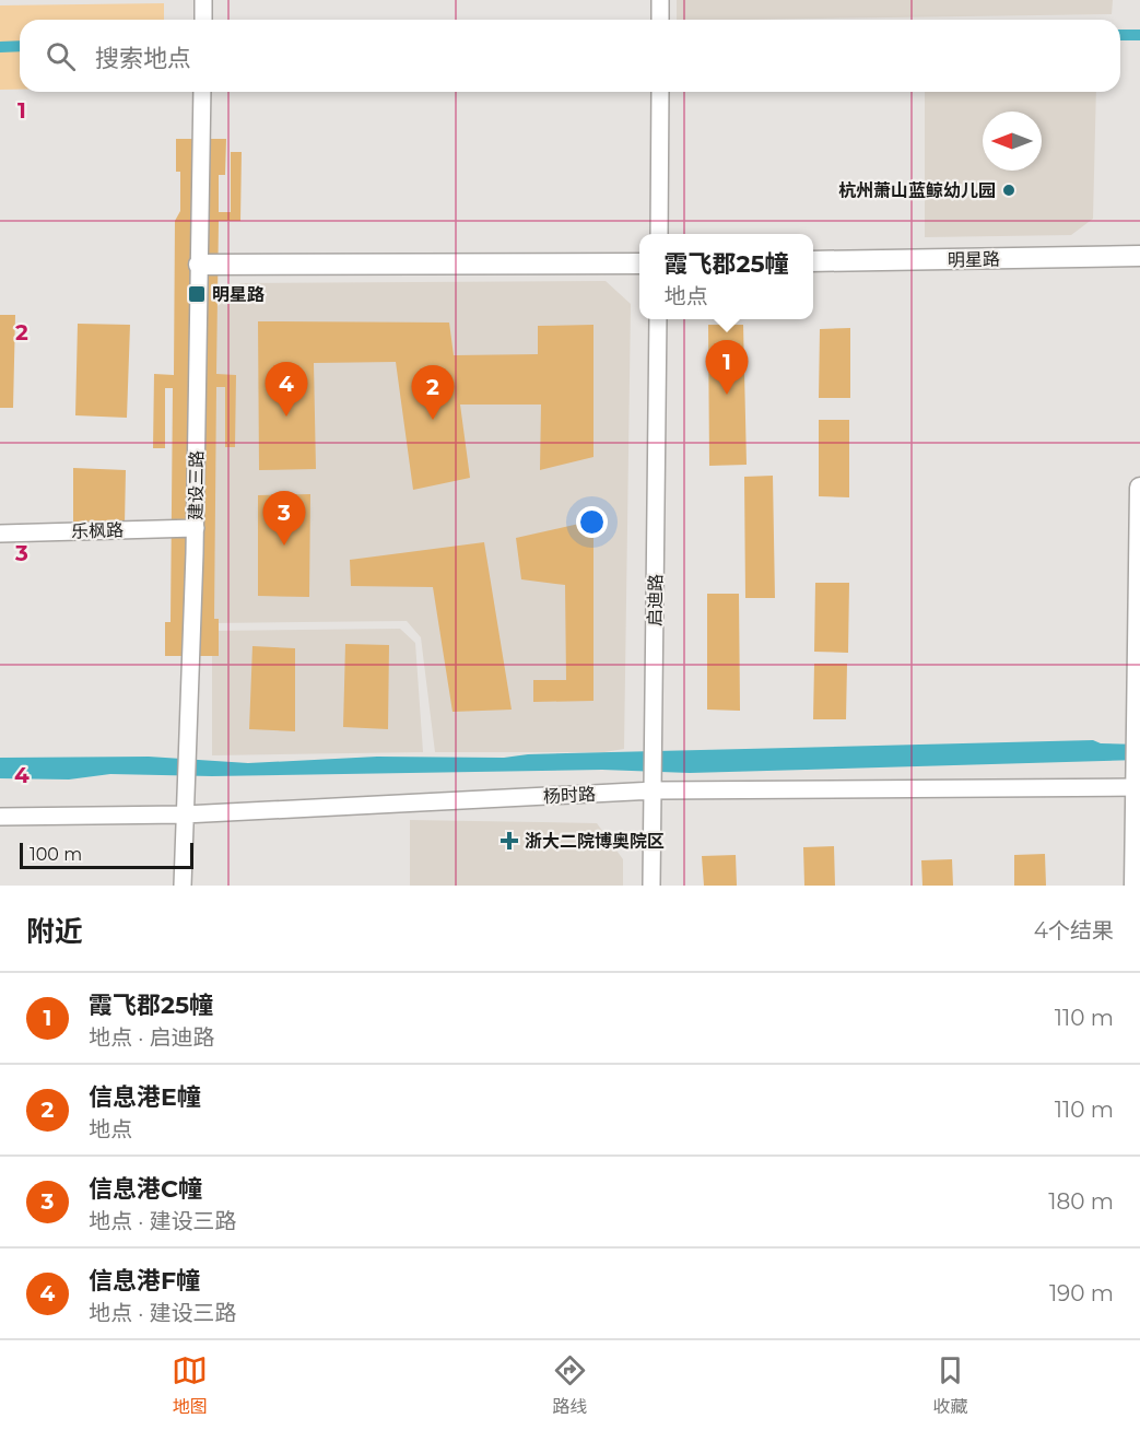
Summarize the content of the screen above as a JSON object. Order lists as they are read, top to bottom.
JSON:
{
  "streets": {
    "main road": ["明星路"],
    "street": [
      "建设三路",
      "乐枫路",
      "启迪路",
      "杨时路"
    ]
  },
  "crossings": [
    ["建设三路", "乐枫路"],
    ["建设三路", "杨时路"],
    ["启迪路", "杨时路"]
  ],
  "places": {
    "other": ["杭州萧山蓝鲸幼儿园"],
    "transit": ["明星路"],
    "health": ["浙大二院博奥院区"]
  },
  "scale_bar": "100 m",
  "north": "left",
  "page": {
    "search": "搜索地点",
    "popup": ["霞飞郡25幢", "地点"],
    "pins": [
      "1",
      "4",
      "2",
      "3"
    ],
    "scale": "100 m",
    "heading": ["附近", "4个结果"],
    "list": [
      {
        "mark": "1",
        "name": "霞飞郡25幢",
        "note": "地点 · 启迪路",
        "value": "110 m"
      },
      {
        "mark": "2",
        "name": "信息港E幢",
        "note": "地点",
        "value": "110 m"
      },
      {
        "mark": "3",
        "name": "信息港C幢",
        "note": "地点 · 建设三路",
        "value": "180 m"
      },
      {
        "mark": "4",
        "name": "信息港F幢",
        "note": "地点 · 建设三路",
        "value": "190 m"
      }
    ],
    "nav": ["地图", "路线", "收藏"]
  },
  "grid": {
    "rows": [
      "1",
      "2",
      "3",
      "4"
    ]
  }
}
